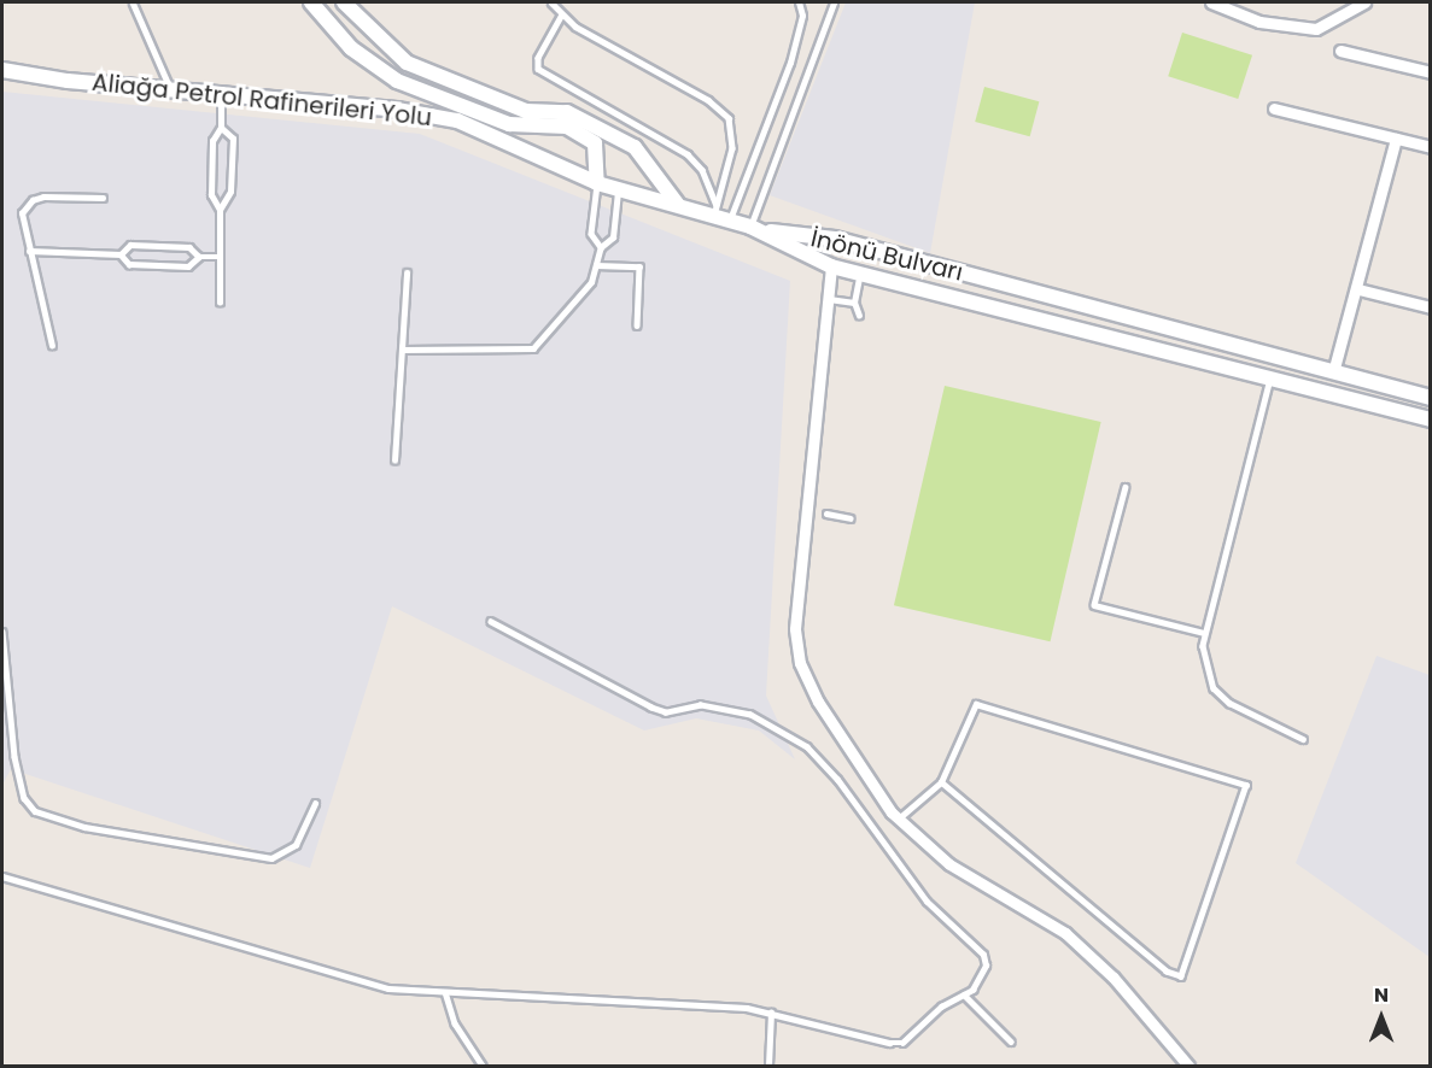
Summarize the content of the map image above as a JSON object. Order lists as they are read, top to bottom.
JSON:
{
  "streets": {
    "street": ["Aliağa Petrol Rafinerileri Yolu", "İnönü Bulvarı"]
  },
  "crossings": [
    ["Aliağa Petrol Rafinerileri Yolu", "İnönü Bulvarı"]
  ],
  "north": "top"
}
